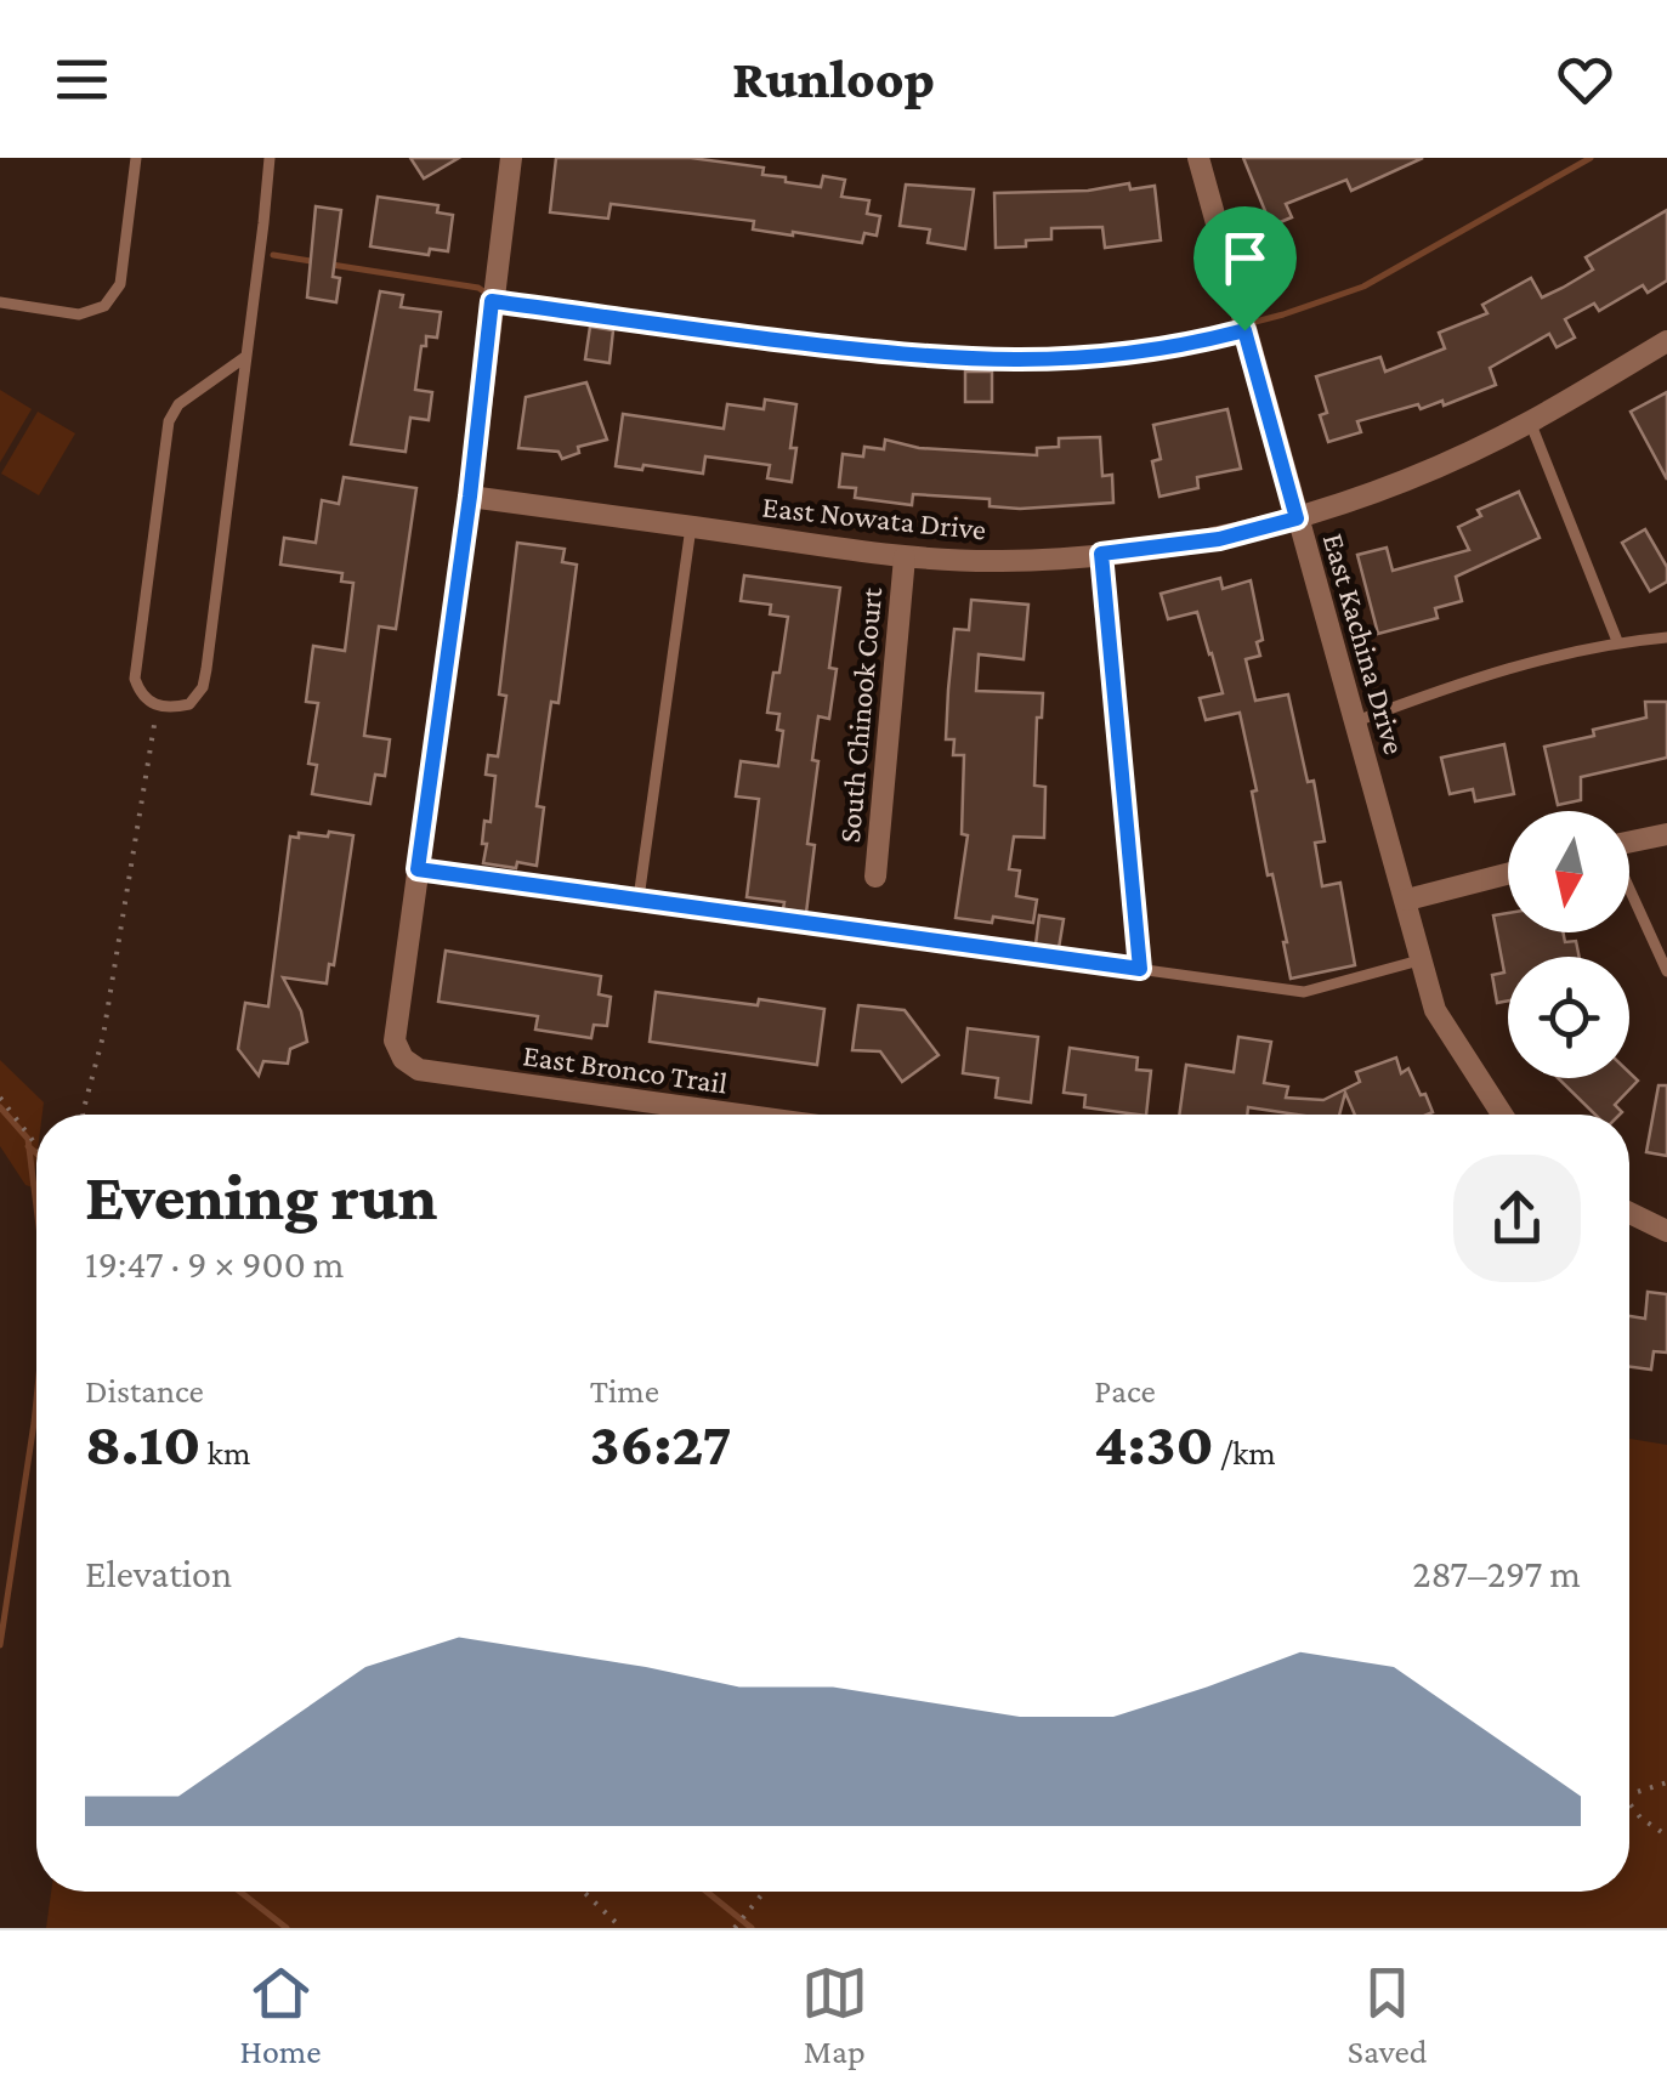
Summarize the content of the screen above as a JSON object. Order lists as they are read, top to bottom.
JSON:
{
  "streets": {
    "street": [
      "East Nowata Drive",
      "East Kachina Drive",
      "South Chinook Court",
      "East Bronco Trail"
    ]
  },
  "crossings": [
    ["East Nowata Drive", "East Kachina Drive"],
    ["East Nowata Drive", "South Chinook Court"]
  ],
  "north": "bottom",
  "page": {
    "header": "Runloop",
    "heading": ["Evening run", "19:47 · 9 × 900 m"],
    "stats": [
      ["Distance", "8.10 km"],
      ["Time", "36:27"],
      ["Pace", "4:30 /km"]
    ],
    "chart": ["Elevation", "287–297 m"],
    "tabs": ["Home", "Map", "Saved"]
  }
}
